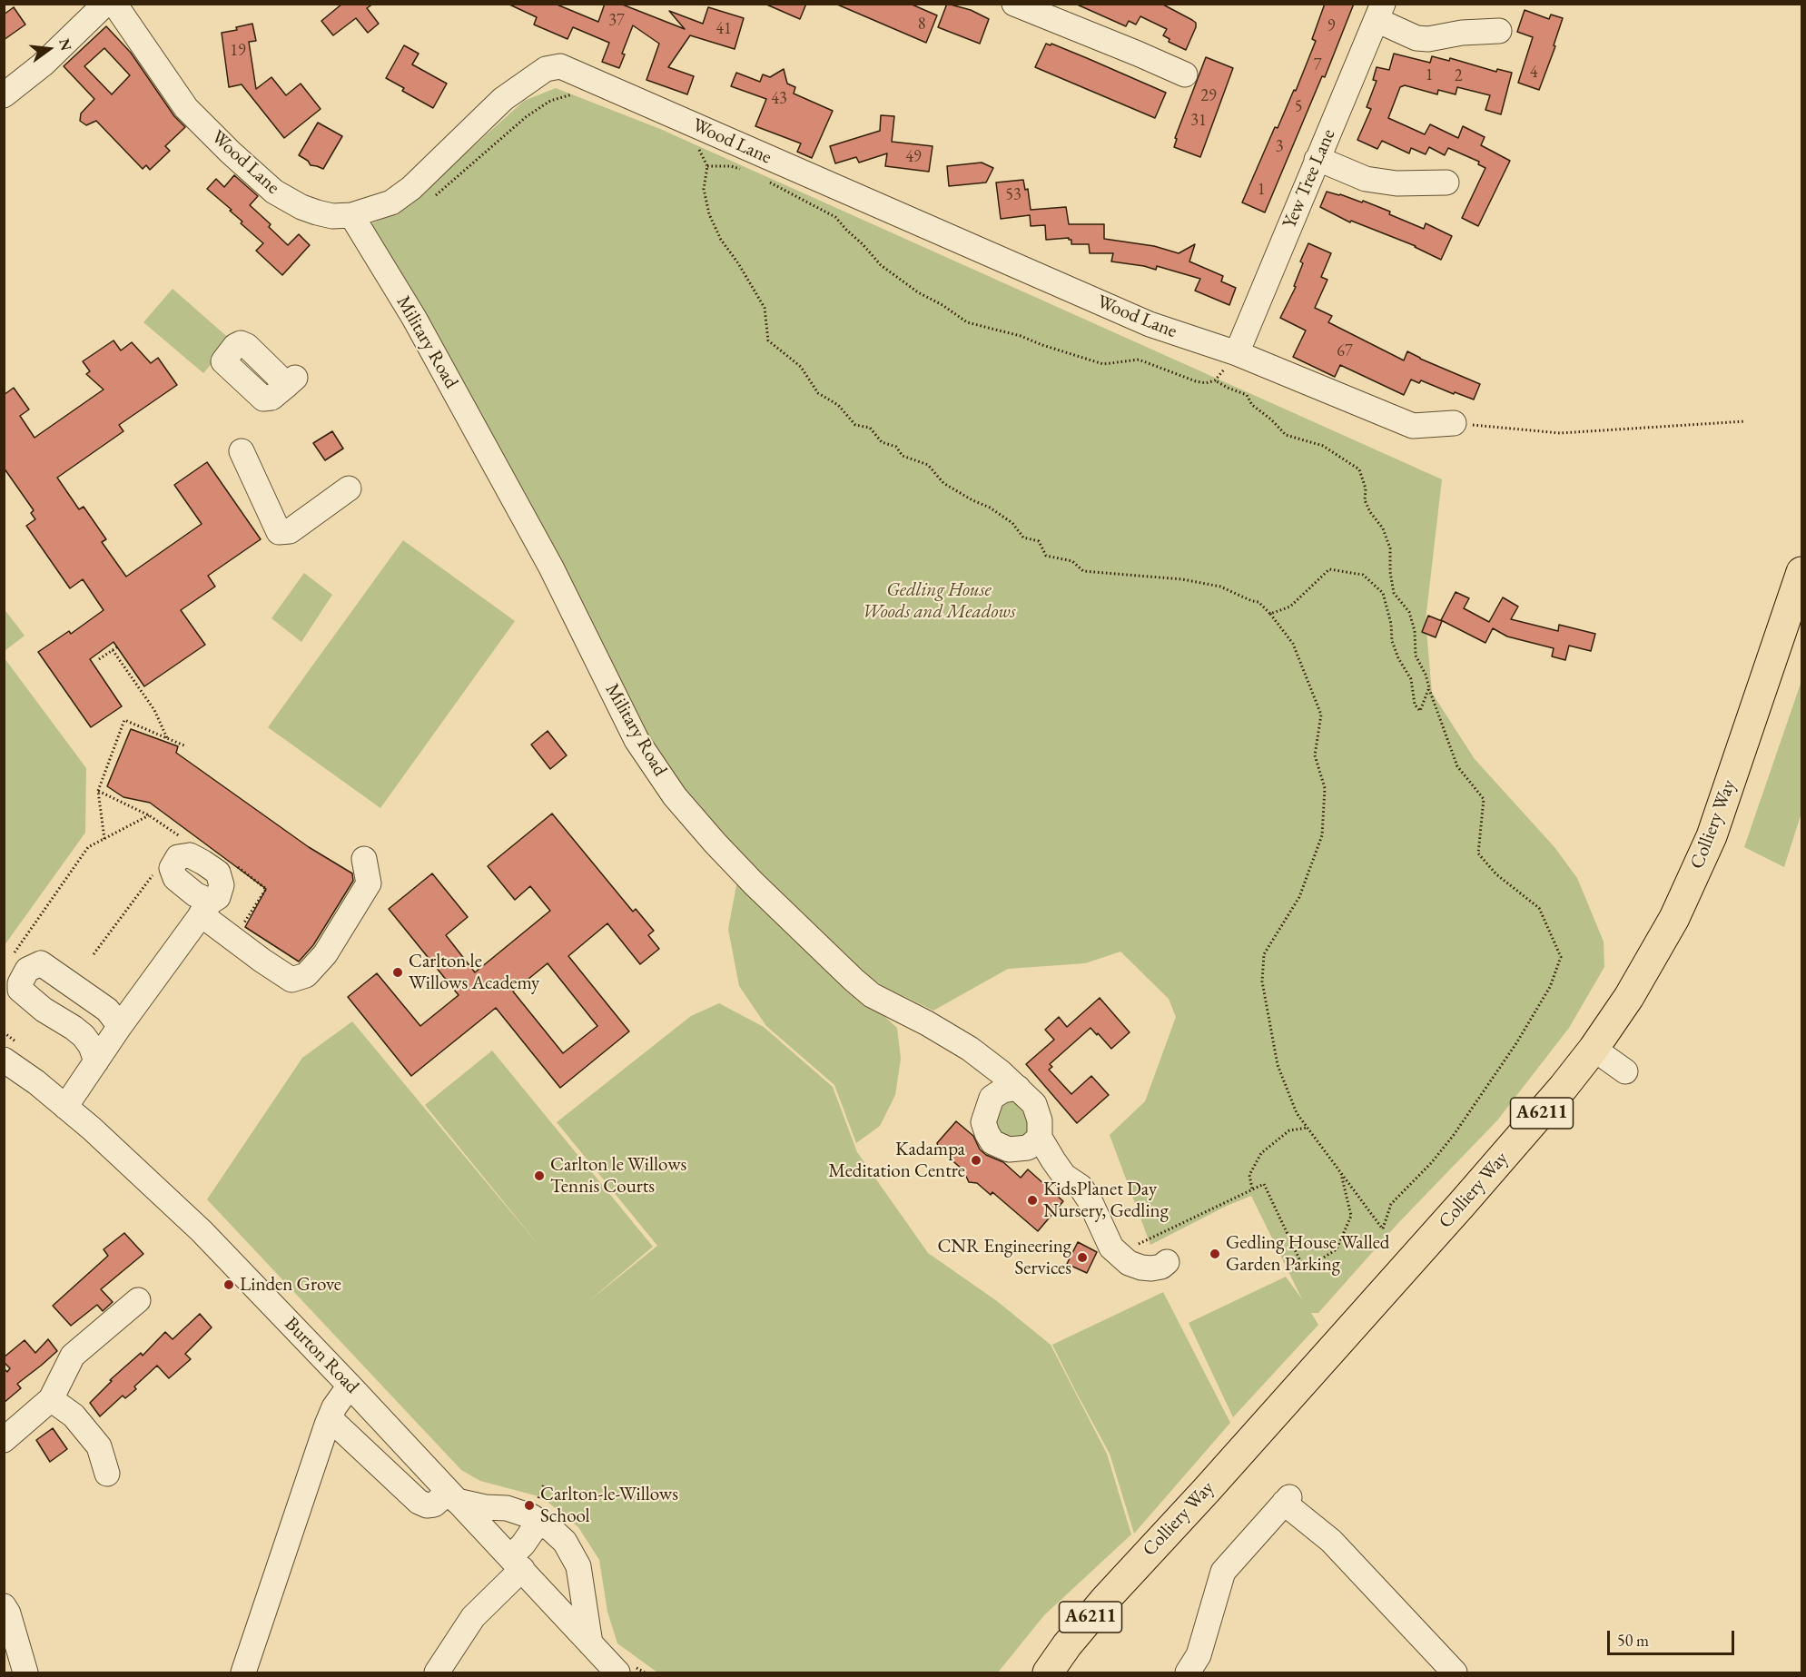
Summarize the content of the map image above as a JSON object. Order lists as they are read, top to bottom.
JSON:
{
  "streets": {
    "main road": ["Colliery Way", "A6211"],
    "street": [
      "Wood Lane",
      "Yew Tree Lane",
      "Military Road",
      "Burton Road"
    ]
  },
  "crossings": [
    ["Wood Lane", "Yew Tree Lane"],
    ["Wood Lane", "Military Road"]
  ],
  "parks": ["Gedling House Woods and Meadows"],
  "places": [
    "Carlton le Willows Academy",
    "Kadampa Meditation Centre",
    "Carlton le Willows Tennis Courts",
    "KidsPlanet Day Nursery, Gedling",
    "Gedling House Walled Garden Parking",
    "CNR Engineering Services",
    "Linden Grove",
    "Carlton-le-Willows School"
  ],
  "house_numbers": [
    "37",
    "8",
    "9",
    "41",
    "19",
    "7",
    "4",
    "1",
    "2",
    "29",
    "43",
    "5",
    "31",
    "3",
    "49",
    "1",
    "53",
    "67"
  ],
  "scale_bar": "50 m",
  "north": "right"
}
